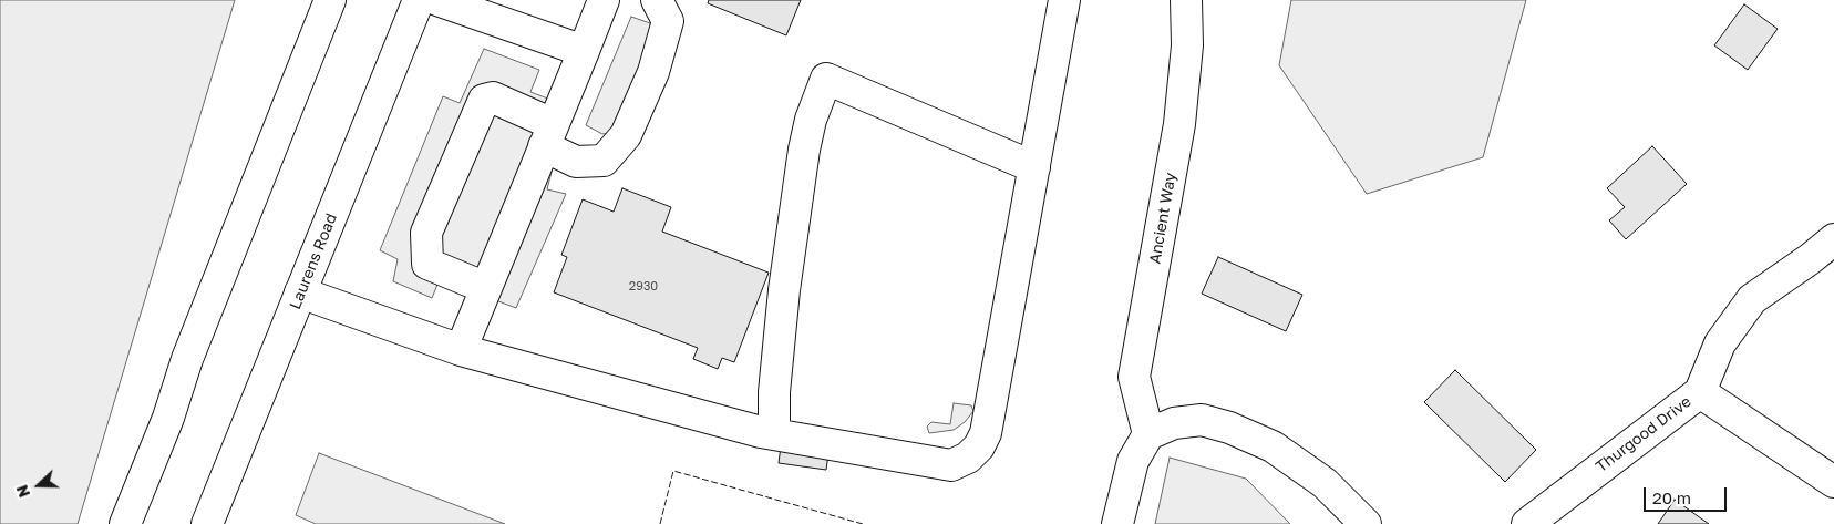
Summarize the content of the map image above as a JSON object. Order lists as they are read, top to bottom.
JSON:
{
  "streets": {
    "street": ["Ancient Way", "Laurens Road", "Thurgood Drive"]
  },
  "house_numbers": ["2930"],
  "scale_bar": "20 m",
  "north": "left"
}
